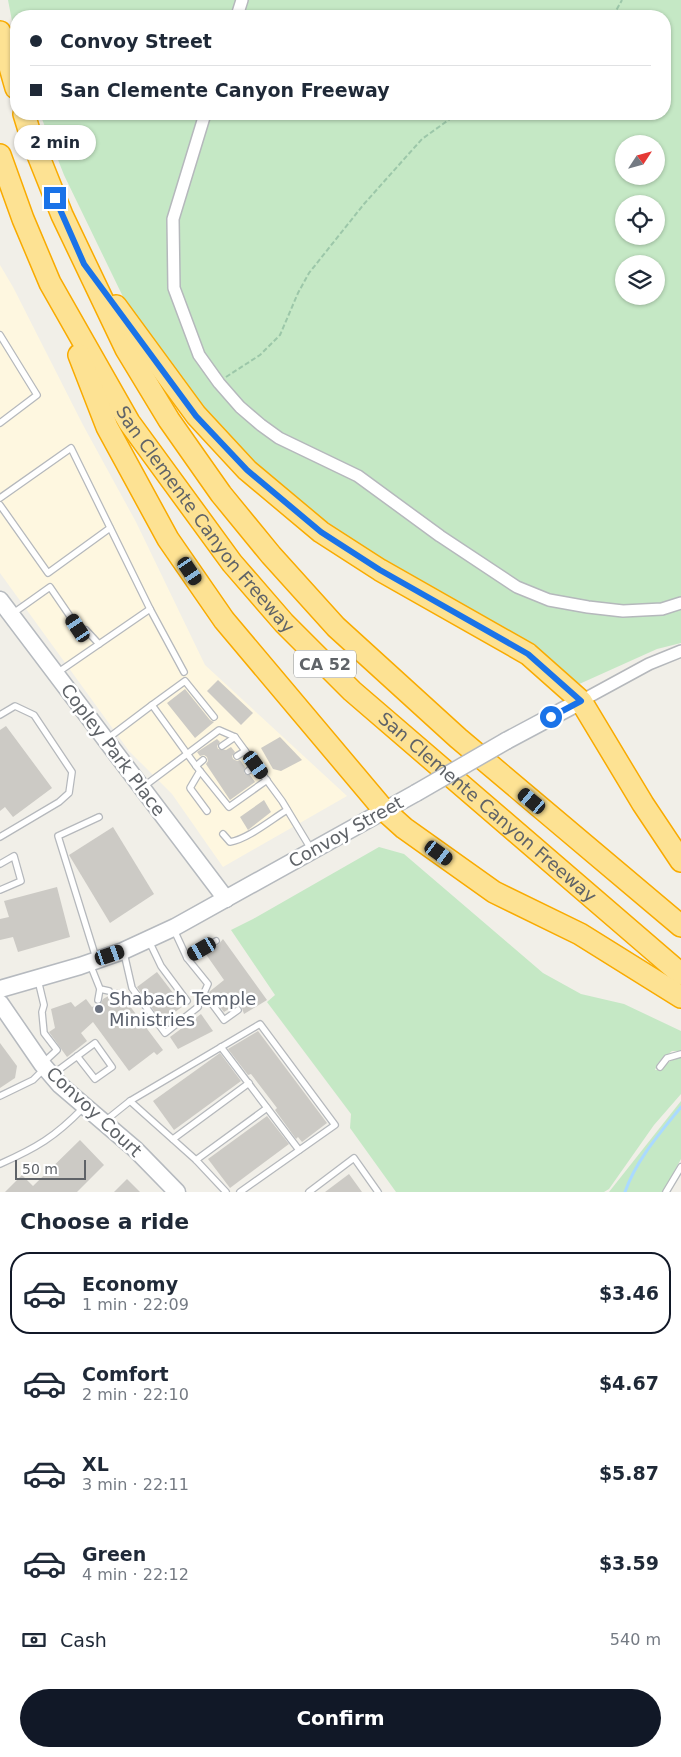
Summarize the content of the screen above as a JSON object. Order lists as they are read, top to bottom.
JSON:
{
  "streets": {
    "highway": ["San Clemente Canyon Freeway", "CA 52"],
    "main road": ["Copley Park Place", "Convoy Street", "Convoy Court"]
  },
  "crossings": [
    ["Copley Park Place", "Convoy Street"]
  ],
  "places": ["Shabach Temple Ministries"],
  "scale_bar": "50 m",
  "north": "top right",
  "page": {
    "banner": ["Convoy Street", "San Clemente Canyon Freeway"],
    "bubble": "2 min",
    "scale": "50 m",
    "heading": "Choose a ride",
    "list": [
      {
        "name": "Economy",
        "note": "1 min · 22:09",
        "value": "$3.46"
      },
      {
        "name": "Comfort",
        "note": "2 min · 22:10",
        "value": "$4.67"
      },
      {
        "name": "XL",
        "note": "3 min · 22:11",
        "value": "$5.87"
      },
      {
        "name": "Green",
        "note": "4 min · 22:12",
        "value": "$3.59"
      }
    ],
    "pay": ["Cash", "540 m"],
    "buttons": "Confirm"
  }
}
